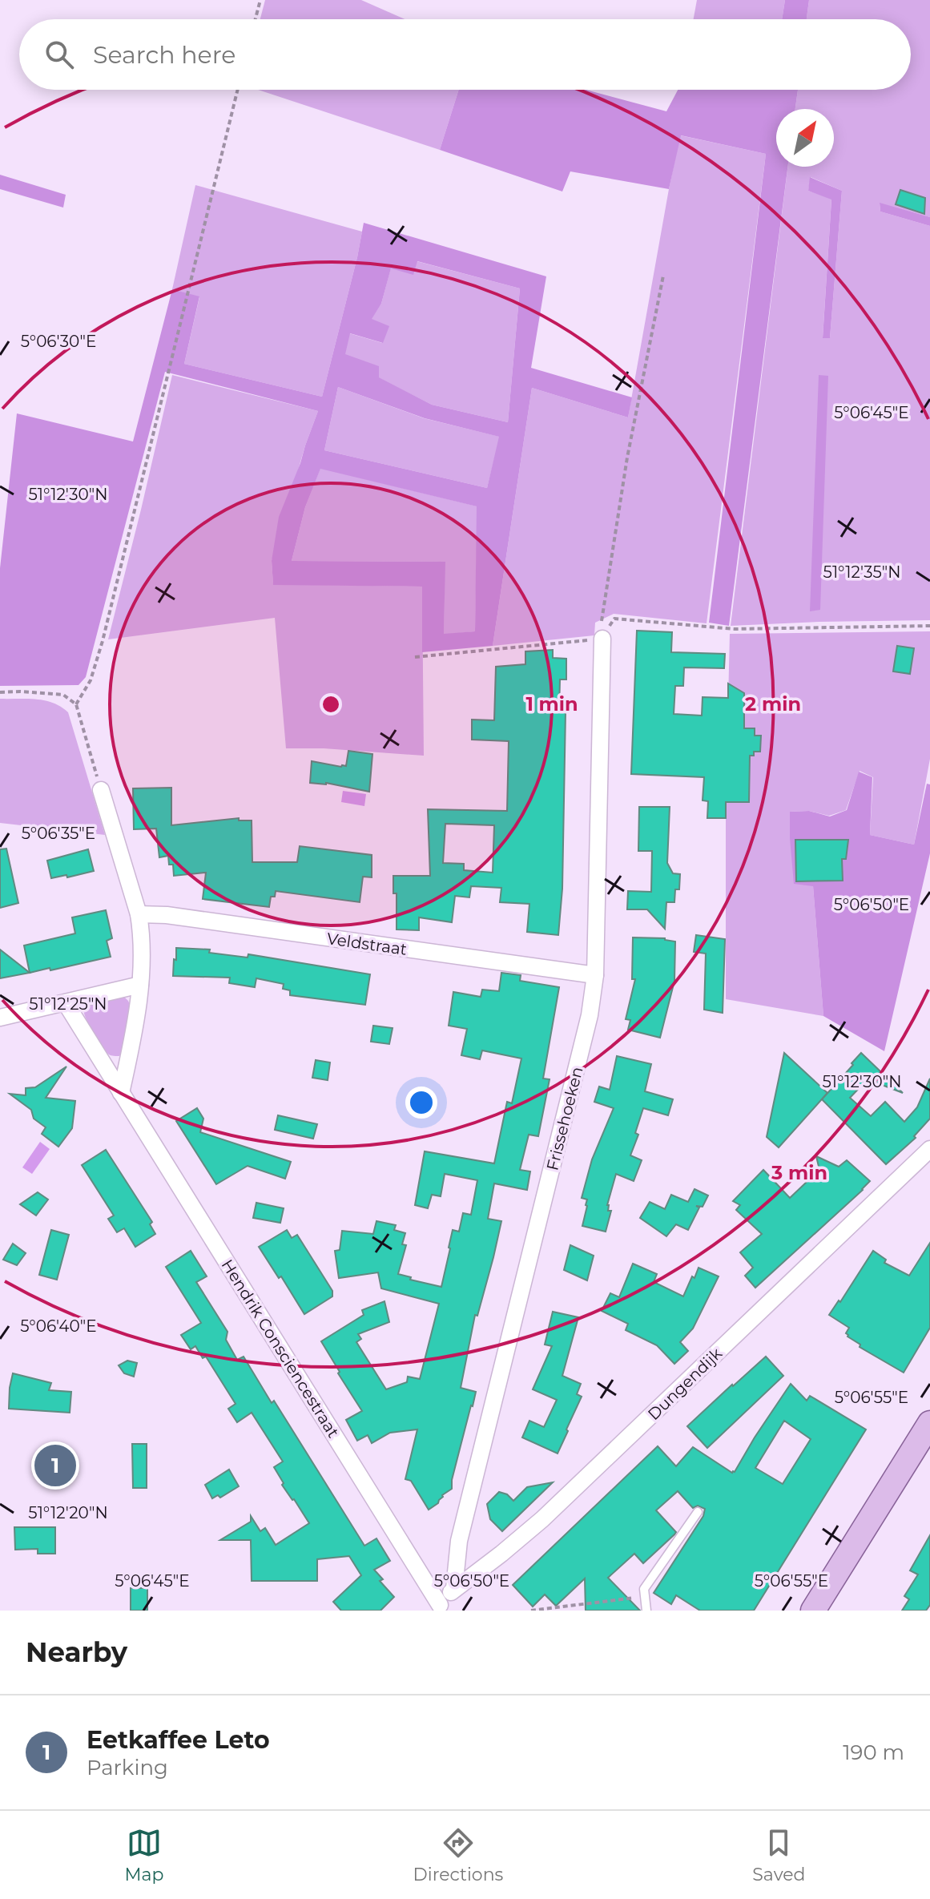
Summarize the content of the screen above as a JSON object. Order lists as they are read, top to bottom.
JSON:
{
  "streets": {
    "street": [
      "Veldstraat",
      "Frissehoeken",
      "Hendrik Consciencestraat",
      "Dungendijk"
    ]
  },
  "crossings": [
    ["Veldstraat", "Frissehoeken"],
    ["Frissehoeken", "Dungendijk"],
    ["Hendrik Consciencestraat", "Dungendijk"]
  ],
  "north": "top right",
  "page": {
    "search": "Search here",
    "pins": "1",
    "heading": "Nearby",
    "list": [
      {
        "mark": "1",
        "name": "Eetkaffee Leto",
        "note": "Parking",
        "value": "190 m"
      }
    ],
    "nav": ["Map", "Directions", "Saved"]
  },
  "coordinates": [
    "5°06'30\"E",
    "5°06'45\"E",
    "51°12'30\"N",
    "51°12'35\"N",
    "5°06'35\"E",
    "5°06'50\"E",
    "51°12'25\"N",
    "5°06'40\"E",
    "5°06'55\"E",
    "51°12'20\"N"
  ],
  "rings": ["1 min", "2 min", "3 min"]
}
